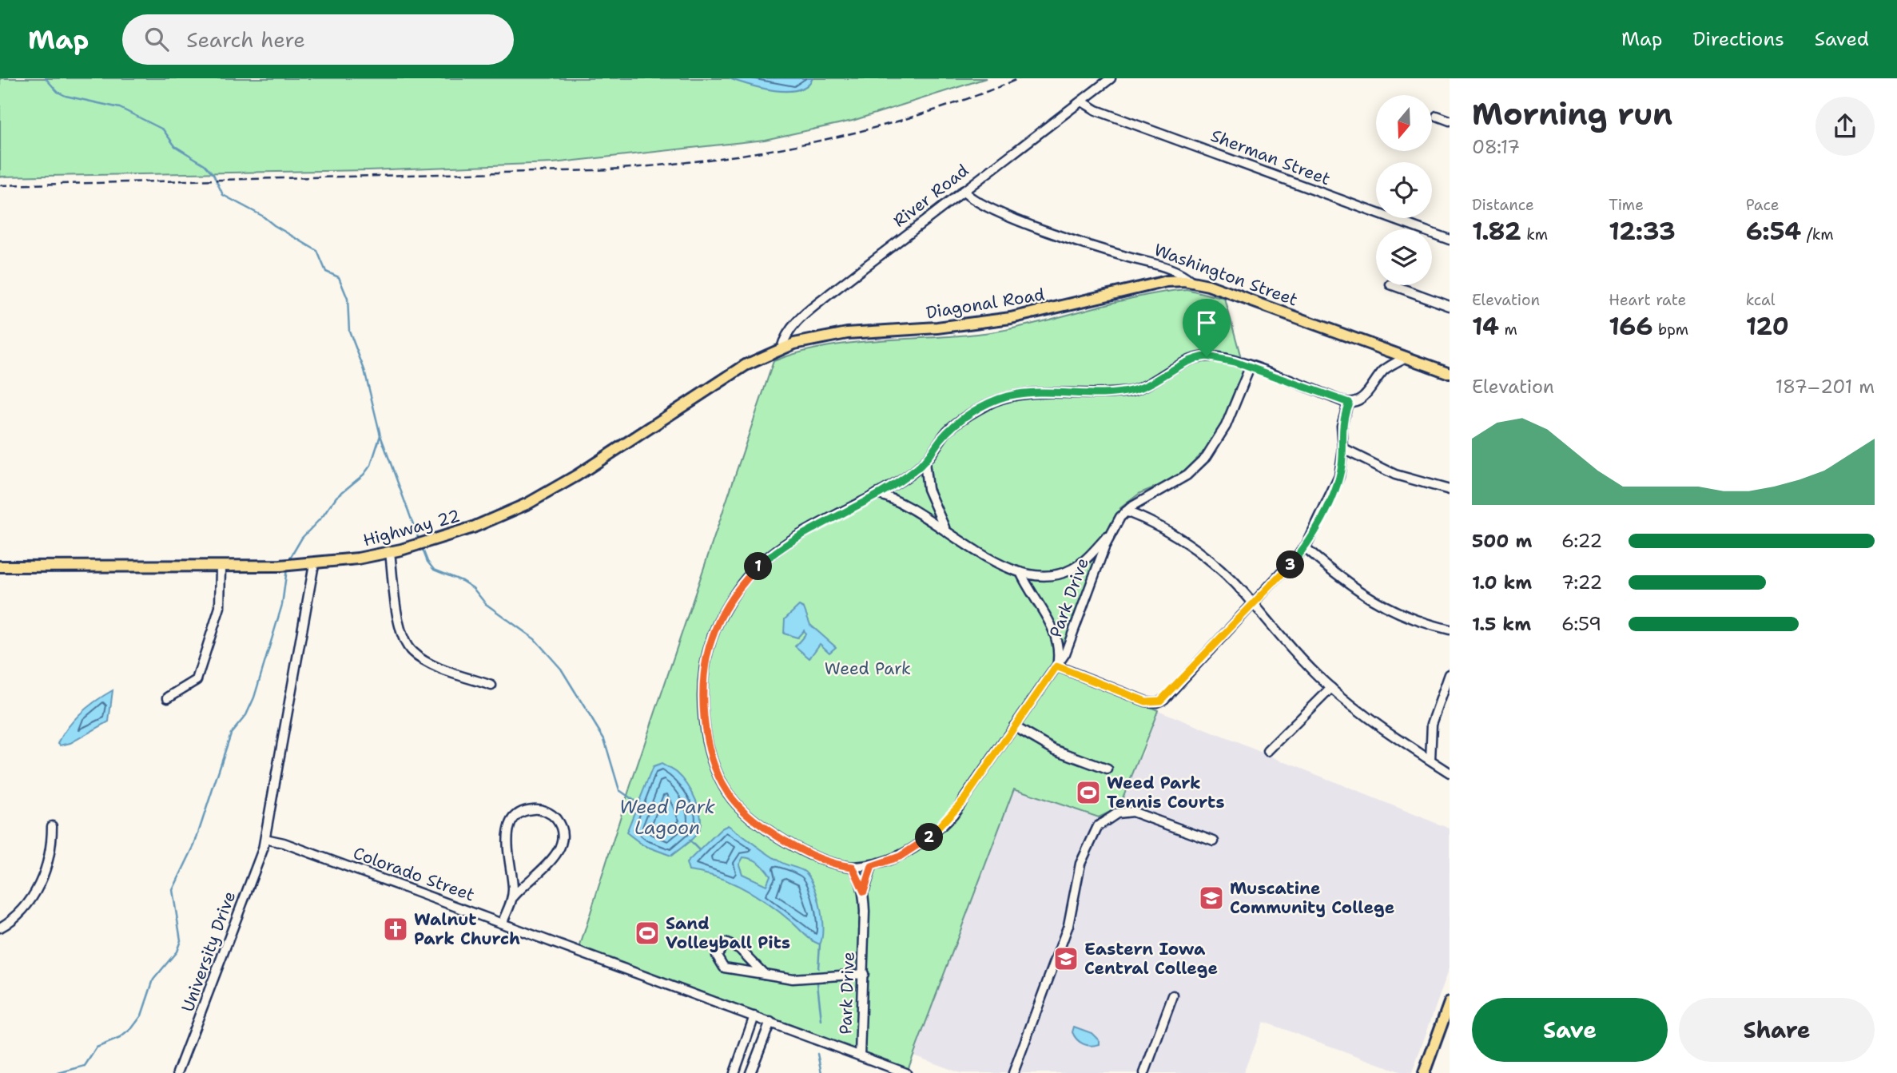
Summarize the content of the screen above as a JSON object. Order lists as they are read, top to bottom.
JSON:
{
  "streets": {
    "main road": ["Washington Street", "Diagonal Road", "Highway 22"],
    "street": [
      "Sherman Street",
      "River Road",
      "Park Drive",
      "Colorado Street",
      "University Drive"
    ]
  },
  "crossings": [
    ["Sherman Street", "River Road"],
    ["River Road", "Washington Street"],
    ["River Road", "Diagonal Road"],
    ["River Road", "Highway 22"],
    ["Washington Street", "Diagonal Road"],
    ["Diagonal Road", "Highway 22"],
    ["Park Drive", "Colorado Street"],
    ["Colorado Street", "University Drive"]
  ],
  "water": ["Weed Park Lagoon"],
  "parks": ["Weed Park"],
  "places": {
    "sports": ["Weed Park Tennis Courts", "Sand Volleyball Pits"],
    "school or university": ["Muscatine Community College", "Eastern Iowa Central College"],
    "church": ["Walnut Park Church"]
  },
  "north": "bottom",
  "page": {
    "header": "Map",
    "search": "Search here",
    "nav": ["Map", "Directions", "Saved"],
    "heading": ["Morning run", "08:17"],
    "stats": [
      ["Distance", "1.82 km"],
      ["Time", "12:33"],
      ["Pace", "6:54 /km"],
      ["Elevation", "14 m"],
      ["Heart rate", "166 bpm"],
      ["kcal", "120"]
    ],
    "chart": ["Elevation", "187–201 m"],
    "list": [
      {
        "name": "500 m",
        "note": "6:22"
      },
      {
        "name": "1.0 km",
        "note": "7:22"
      },
      {
        "name": "1.5 km",
        "note": "6:59"
      }
    ],
    "pins": ["3", "1", "2"],
    "buttons": ["Save", "Share"]
  }
}
